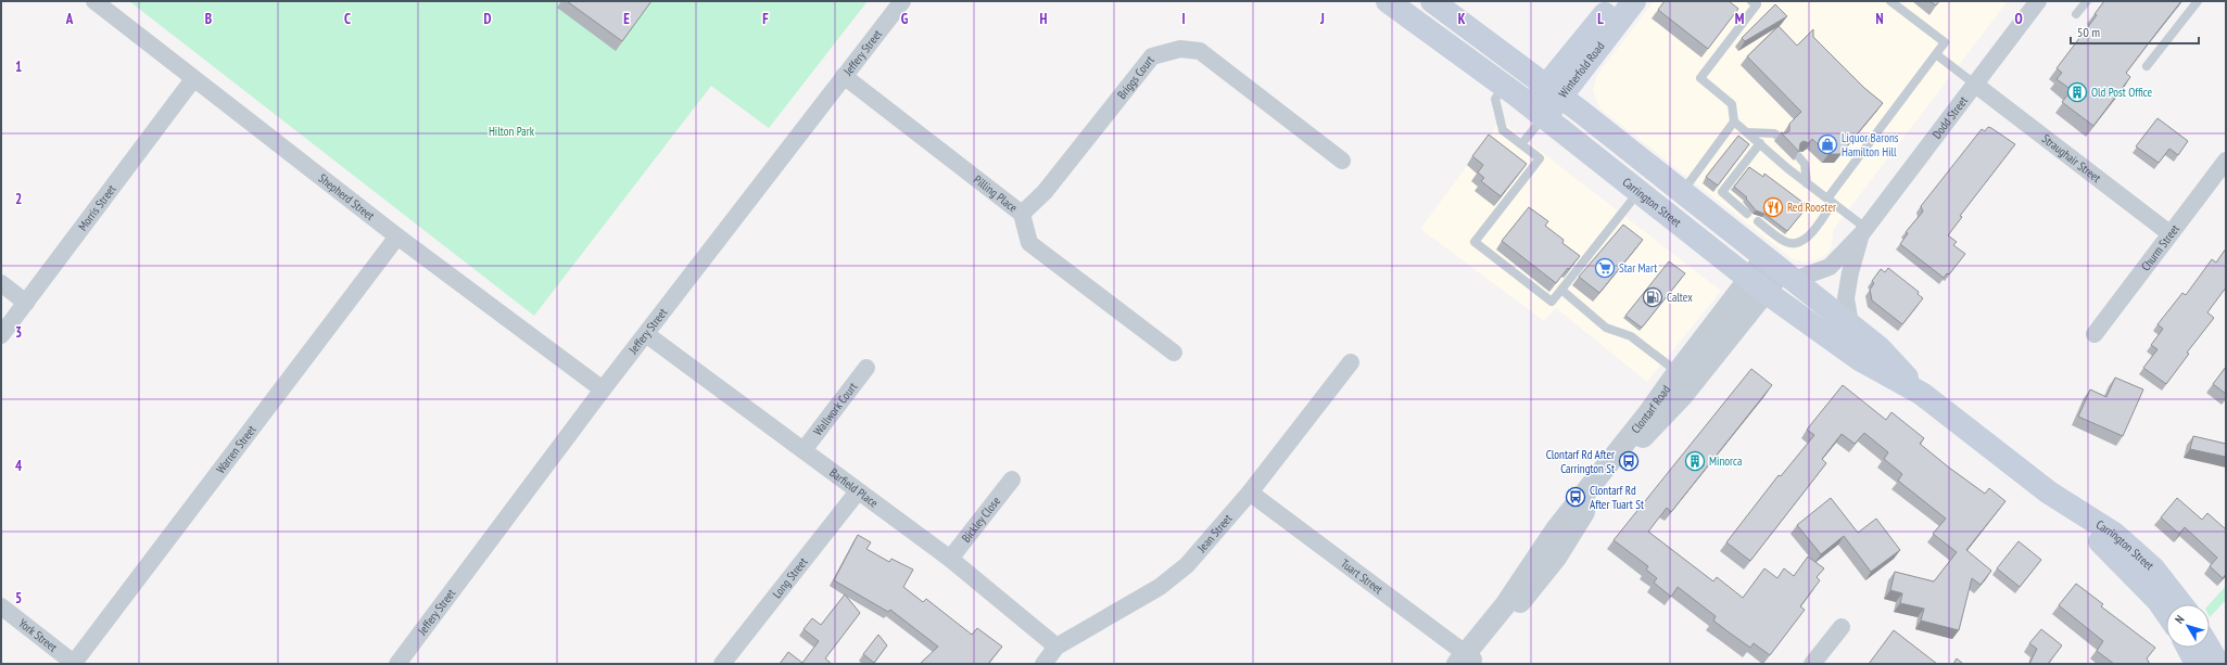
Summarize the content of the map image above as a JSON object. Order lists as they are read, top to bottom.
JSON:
{
  "streets": {
    "main road": ["Winterfold Road", "Carrington Street"],
    "street": [
      "Jeffery Street",
      "Briggs Court",
      "Dodd Street",
      "Straughair Street",
      "Pilling Place",
      "Shepherd Street",
      "Morris Street",
      "Churm Street",
      "Wallwork Court",
      "Clontarf Road",
      "Warren Street",
      "Barfield Place",
      "Bickley Close",
      "Jean Street",
      "Tuart Street",
      "Long Street",
      "York Street"
    ]
  },
  "crossings": [
    ["Jeffery Street", "Pilling Place"],
    ["Jeffery Street", "Shepherd Street"],
    ["Jeffery Street", "Barfield Place"],
    ["Winterfold Road", "Carrington Street"],
    ["Briggs Court", "Pilling Place"],
    ["Dodd Street", "Straughair Street"],
    ["Dodd Street", "Carrington Street"],
    ["Dodd Street", "Clontarf Road"],
    ["Straughair Street", "Churm Street"],
    ["Shepherd Street", "Morris Street"],
    ["Shepherd Street", "Warren Street"],
    ["Carrington Street", "Clontarf Road"],
    ["Wallwork Court", "Barfield Place"],
    ["Clontarf Road", "Tuart Street"],
    ["Warren Street", "York Street"],
    ["Barfield Place", "Bickley Close"],
    ["Barfield Place", "Jean Street"],
    ["Barfield Place", "Long Street"],
    ["Jean Street", "Tuart Street"]
  ],
  "parks": ["Hilton Park"],
  "places": {
    "building": ["Old Post Office", "Minorca"],
    "shop": ["Liquor Barons Hamilton Hill"],
    "restaurant": ["Red Rooster"],
    "supermarket": ["Star Mart"],
    "fuel station": ["Caltex"],
    "bus stop": ["Clontarf Rd After Carrington St", "Clontarf Rd After Tuart St"]
  },
  "scale_bar": "50 m",
  "north": "top left",
  "grid": {
    "columns": [
      "A",
      "B",
      "C",
      "D",
      "E",
      "F",
      "G",
      "H",
      "I",
      "J",
      "K",
      "L",
      "M",
      "N",
      "O"
    ],
    "rows": [
      "1",
      "2",
      "3",
      "4",
      "5"
    ]
  }
}
